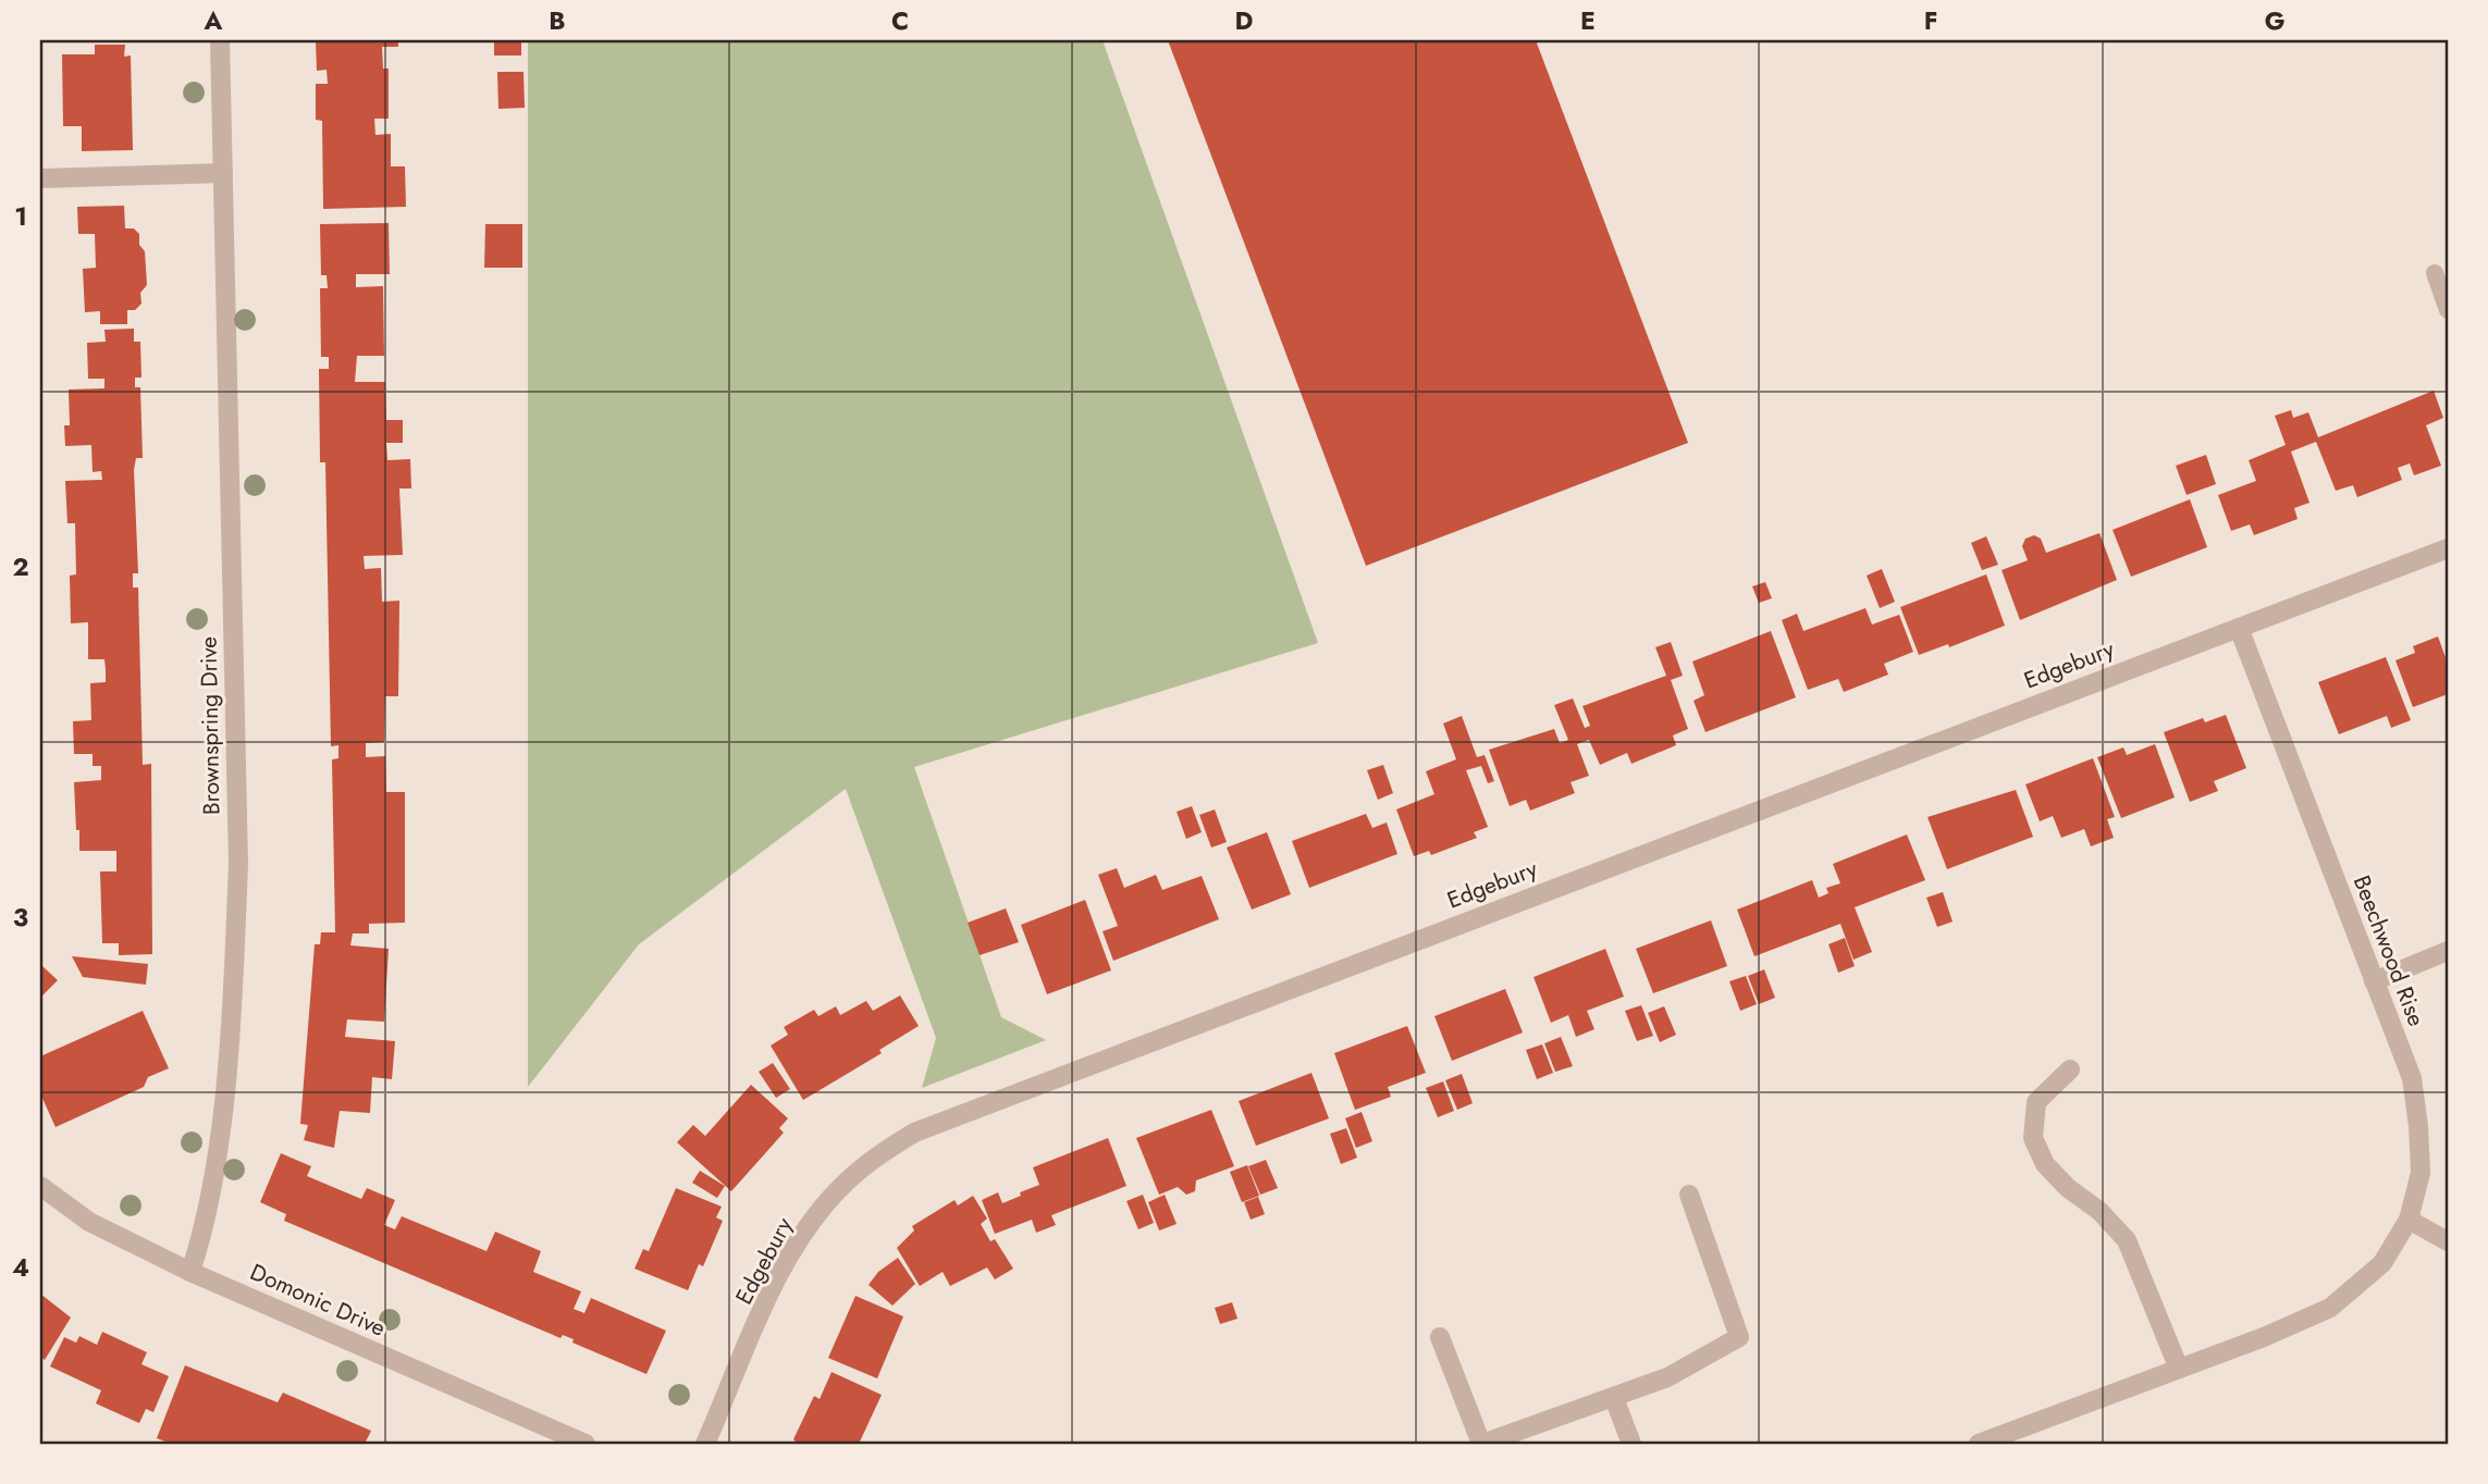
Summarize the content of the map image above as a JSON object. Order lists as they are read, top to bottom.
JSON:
{
  "streets": {
    "street": [
      "Edgebury",
      "Brownspring Drive",
      "Beechwood Rise",
      "Domonic Drive"
    ]
  },
  "crossings": [
    ["Edgebury", "Beechwood Rise"],
    ["Brownspring Drive", "Domonic Drive"]
  ],
  "grid": {
    "columns": [
      "A",
      "B",
      "C",
      "D",
      "E",
      "F",
      "G"
    ],
    "rows": [
      "1",
      "2",
      "3",
      "4"
    ]
  }
}
